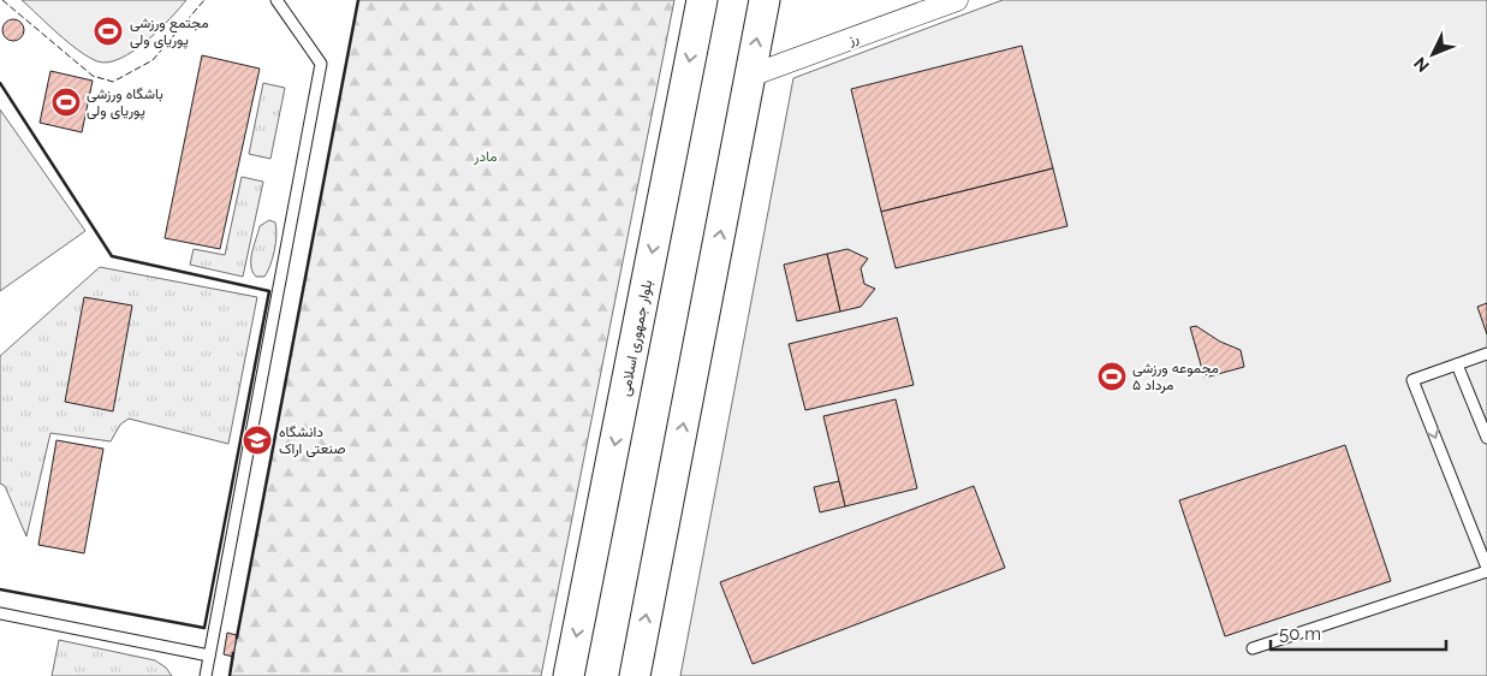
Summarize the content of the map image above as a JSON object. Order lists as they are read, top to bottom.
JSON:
{
  "streets": {
    "main road": ["بلوار جمهوری اسلامی"],
    "street": ["رز"]
  },
  "parks": ["مادر"],
  "places": {
    "sports": ["مجتمع ورزشی پوریای ولی", "باشگاه ورزشی پوریای ولی", "مجموعه ورزشی ۵ مرداد"],
    "school or university": ["دانشگاه صنعتی اراک"]
  },
  "scale_bar": "50 m",
  "north": "bottom left"
}
